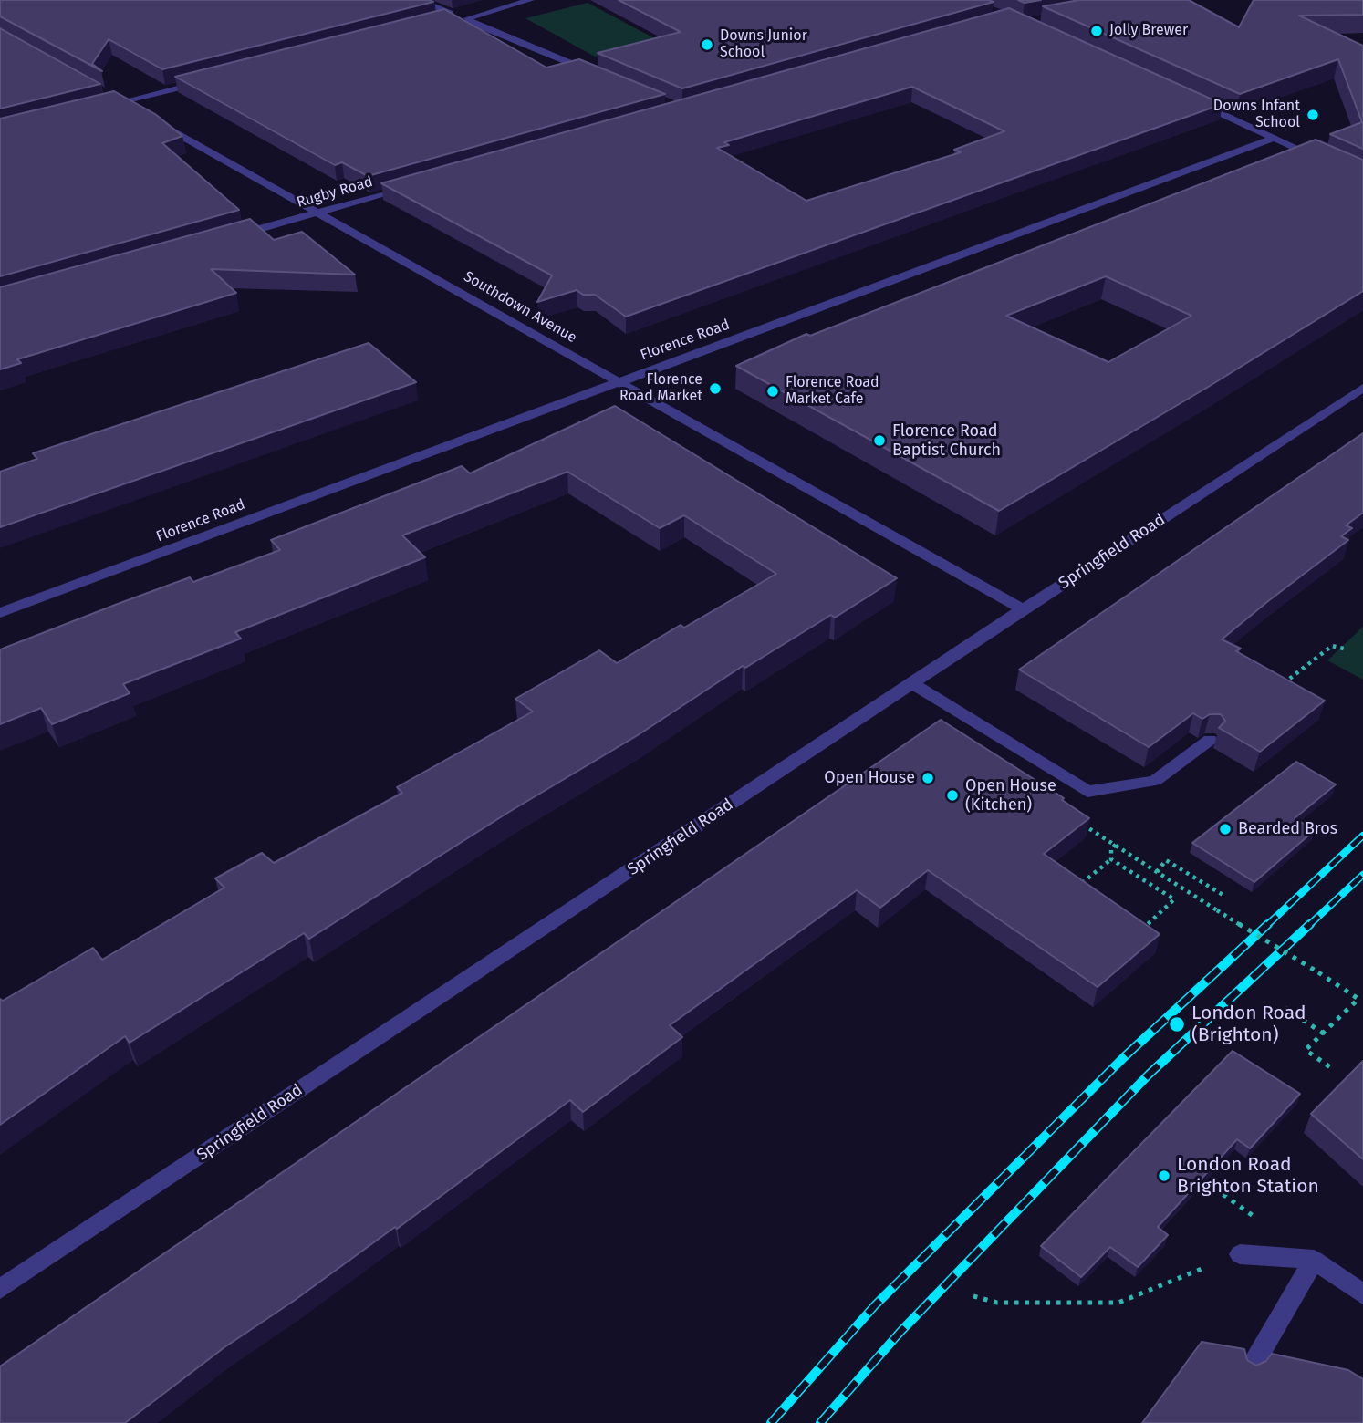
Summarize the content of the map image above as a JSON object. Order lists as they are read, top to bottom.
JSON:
{
  "streets": {
    "street": [
      "Rugby Road",
      "Southdown Avenue",
      "Florence Road",
      "Springfield Road"
    ]
  },
  "crossings": [
    ["Rugby Road", "Southdown Avenue"],
    ["Southdown Avenue", "Florence Road"],
    ["Southdown Avenue", "Springfield Road"]
  ],
  "places": [
    "Jolly Brewer",
    "Downs Junior School",
    "Downs Infant School",
    "Florence Road Market",
    "Florence Road Market Cafe",
    "Florence Road Baptist Church",
    "Open House",
    "Open House (Kitchen)",
    "Bearded Bros",
    "London Road (Brighton)",
    "London Road Brighton Station"
  ]
}
